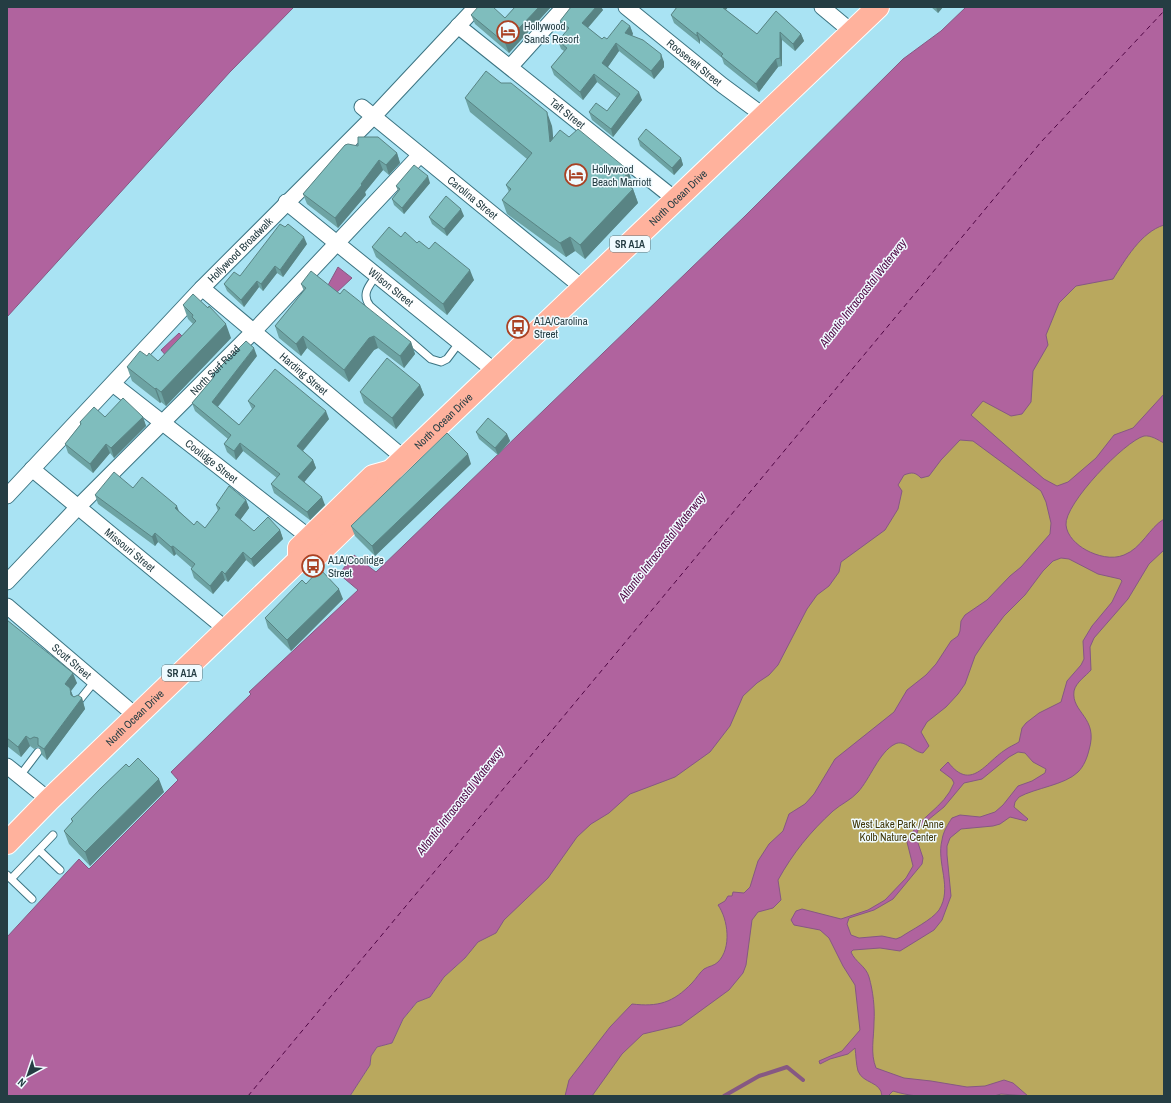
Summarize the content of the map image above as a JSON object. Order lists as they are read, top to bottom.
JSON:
{
  "streets": {
    "main road": ["North Ocean Drive", "SR A1A"],
    "street": [
      "Roosevelt Street",
      "Taft Street",
      "Carolina Street",
      "Hollywood Broadwalk",
      "Wilson Street",
      "North Surf Road",
      "Harding Street",
      "Coolidge Street",
      "Missouri Street",
      "Scott Street"
    ]
  },
  "crossings": [
    ["Roosevelt Street", "North Ocean Drive"],
    ["Taft Street", "North Ocean Drive"],
    ["Taft Street", "Hollywood Broadwalk"],
    ["Carolina Street", "North Ocean Drive"],
    ["Carolina Street", "Hollywood Broadwalk"],
    ["Carolina Street", "North Surf Road"],
    ["North Ocean Drive", "Wilson Street"],
    ["North Ocean Drive", "Harding Street"],
    ["North Ocean Drive", "Coolidge Street"],
    ["North Ocean Drive", "Missouri Street"],
    ["North Ocean Drive", "Scott Street"],
    ["Hollywood Broadwalk", "Wilson Street"],
    ["Hollywood Broadwalk", "Harding Street"],
    ["Hollywood Broadwalk", "Coolidge Street"],
    ["Hollywood Broadwalk", "Missouri Street"],
    ["Wilson Street", "North Surf Road"],
    ["North Surf Road", "Harding Street"],
    ["North Surf Road", "Coolidge Street"],
    ["North Surf Road", "Missouri Street"]
  ],
  "water": ["Atlantic Intracoastal Waterway"],
  "parks": ["West Lake Park / Anne Kolb Nature Center"],
  "places": {
    "hotel": ["Hollywood Sands Resort", "Hollywood Beach Marriott"],
    "bus stop": ["A1A/Carolina Street", "A1A/Coolidge Street"]
  },
  "north": "bottom left"
}
